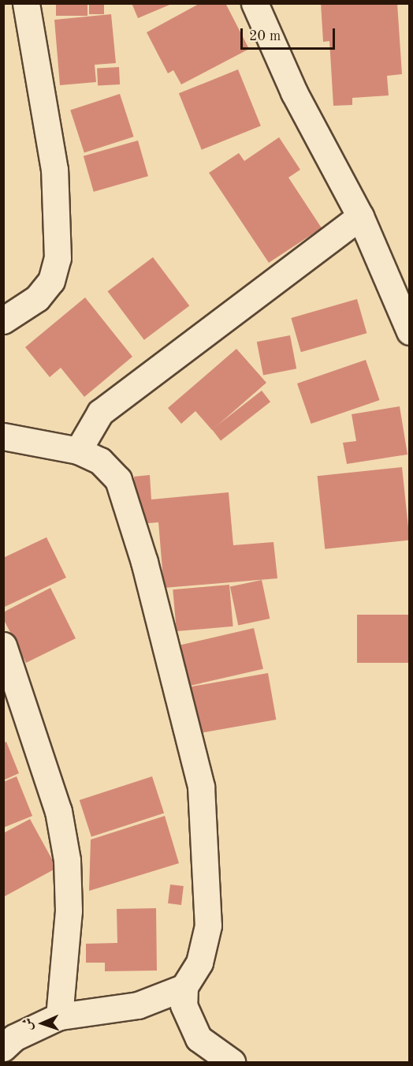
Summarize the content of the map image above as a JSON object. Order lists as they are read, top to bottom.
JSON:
{
  "scale_bar": "20 m",
  "north": "left"
}
